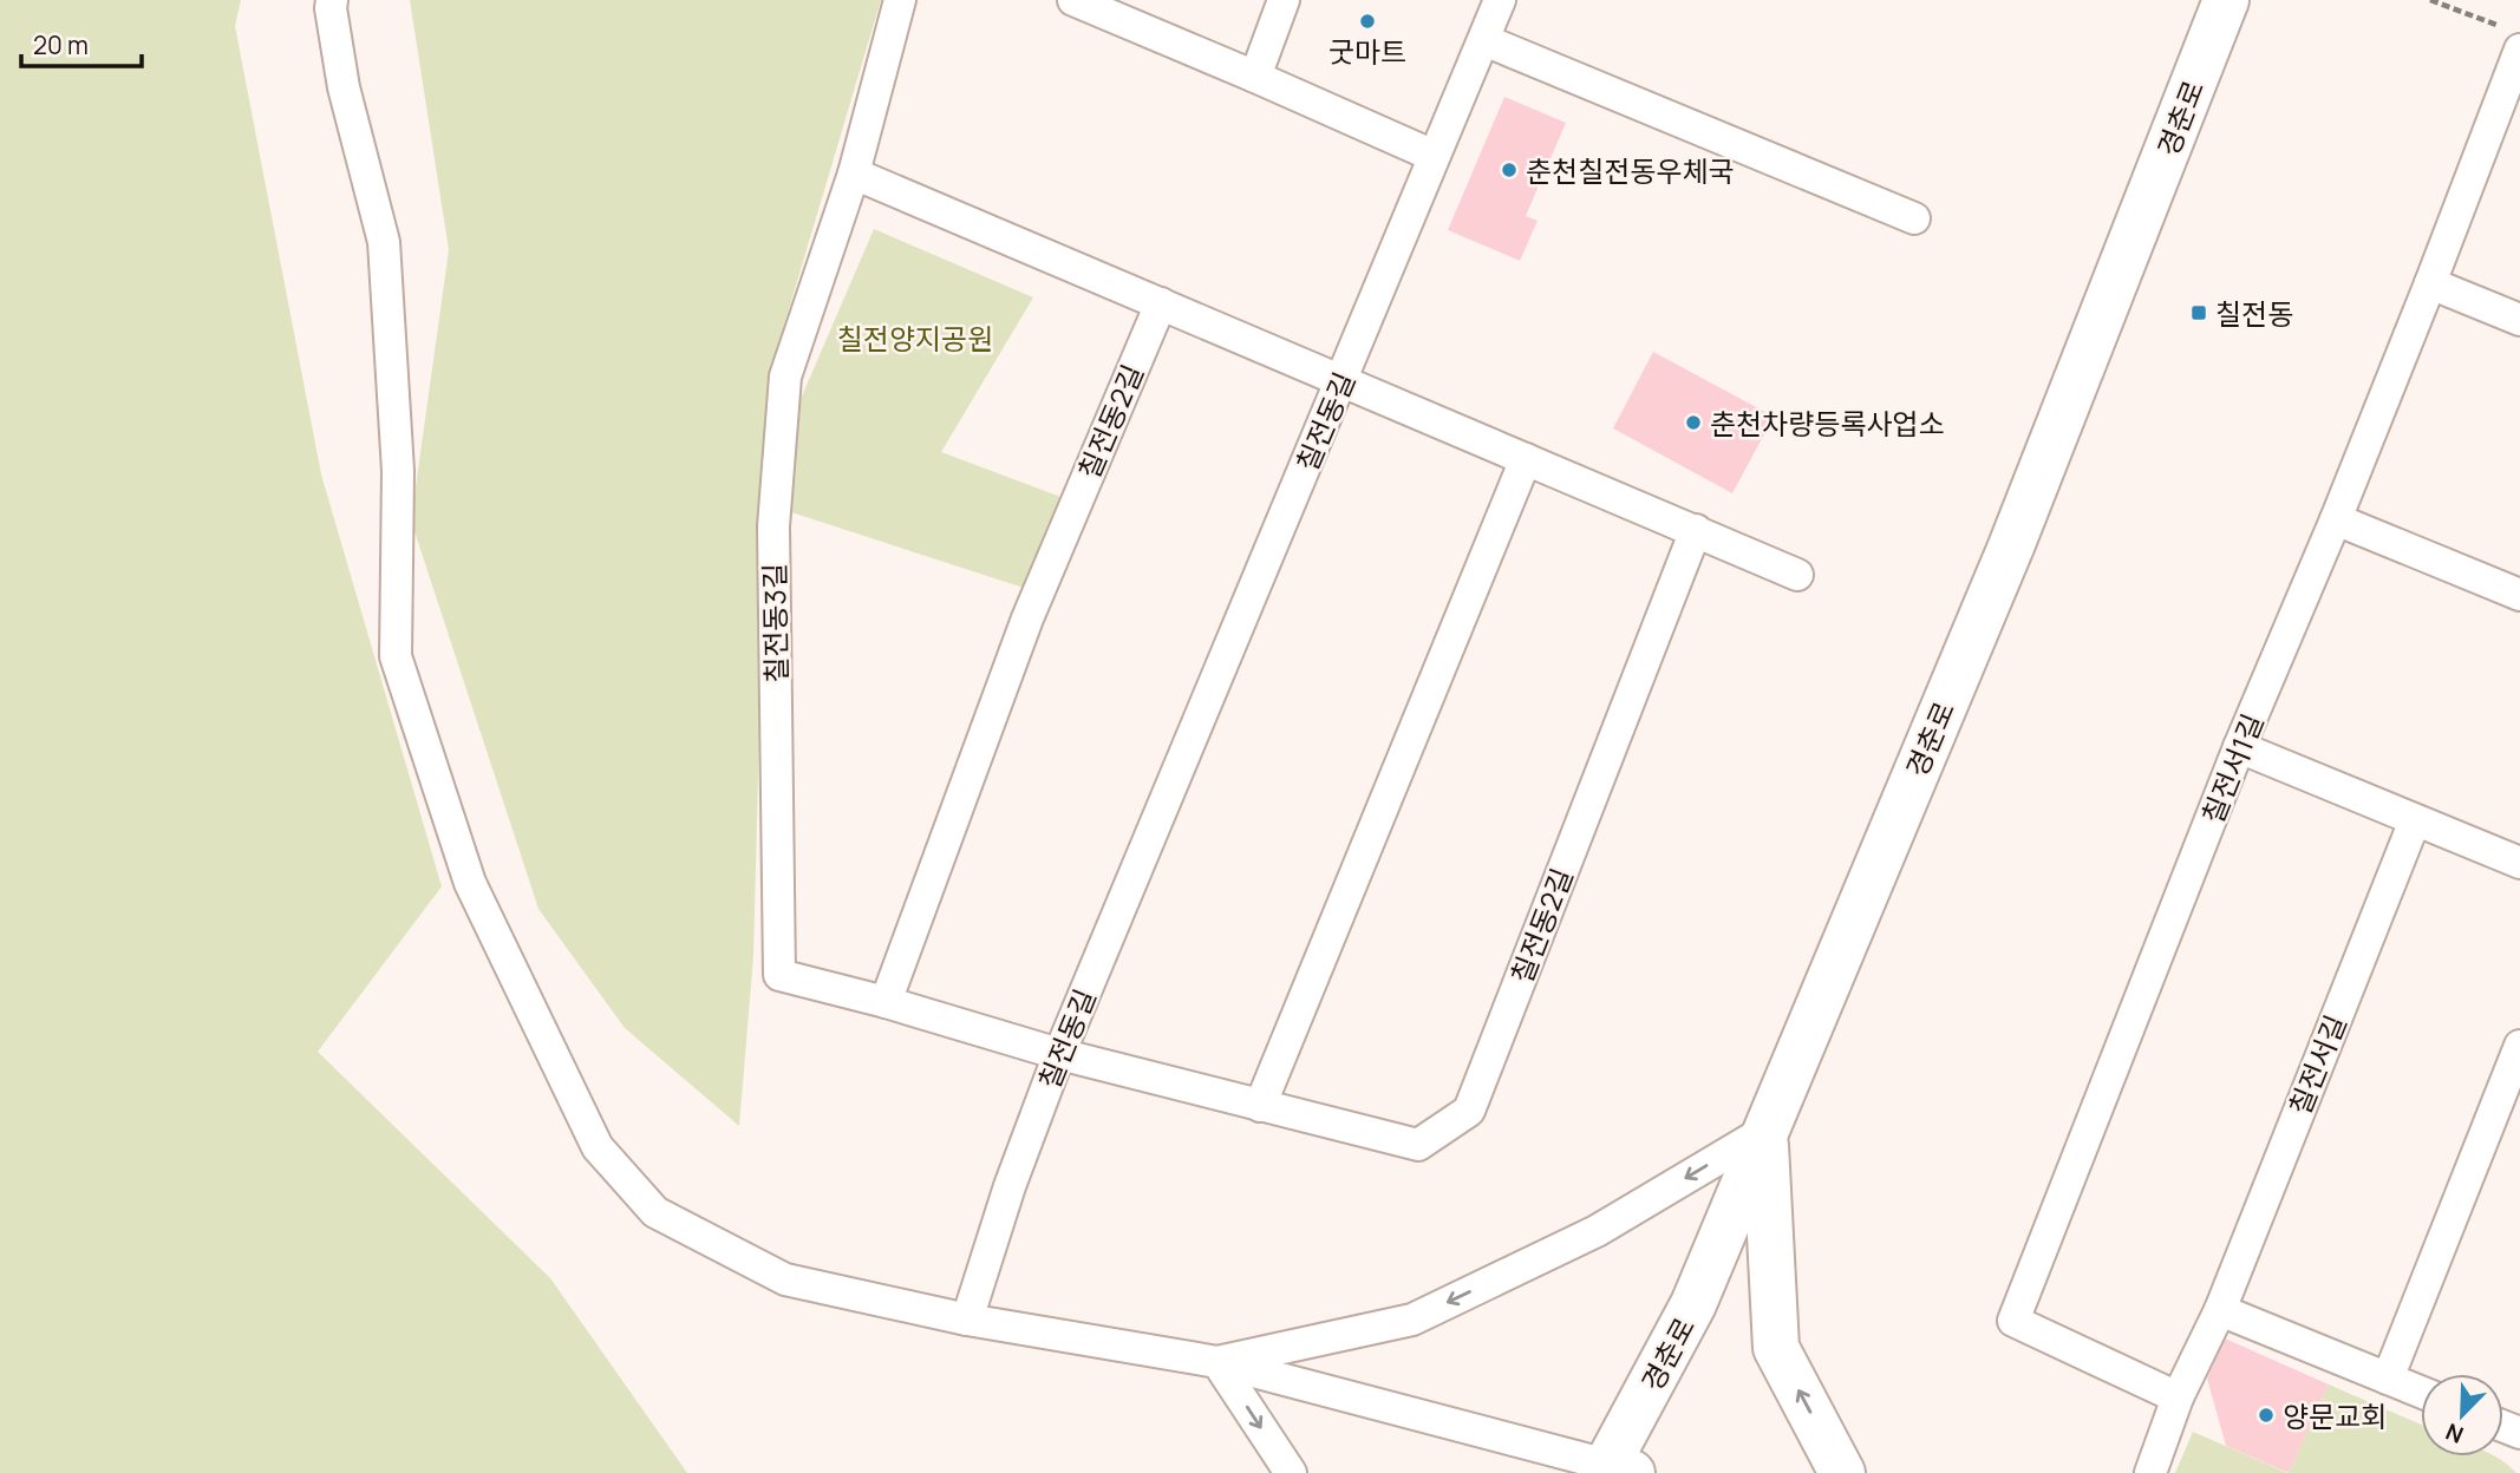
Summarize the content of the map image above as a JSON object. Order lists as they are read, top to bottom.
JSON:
{
  "streets": {
    "main road": ["경춘로"],
    "street": [
      "칠전동2길",
      "칠전동길",
      "칠전동3길",
      "칠전서1길",
      "칠전서길"
    ]
  },
  "crossings": [
    ["칠전동2길", "칠전동길"],
    ["칠전동2길", "칠전동3길"],
    ["칠전동길", "칠전동3길"],
    ["칠전서1길", "칠전서길"]
  ],
  "parks": ["칠전양지공원"],
  "places": {
    "other": [
      "굿마트",
      "춘천칠전동우체국",
      "춘천차량등록사업소",
      "양문교회"
    ],
    "transit": ["칠전동"]
  },
  "scale_bar": "20 m",
  "north": "bottom left"
}
